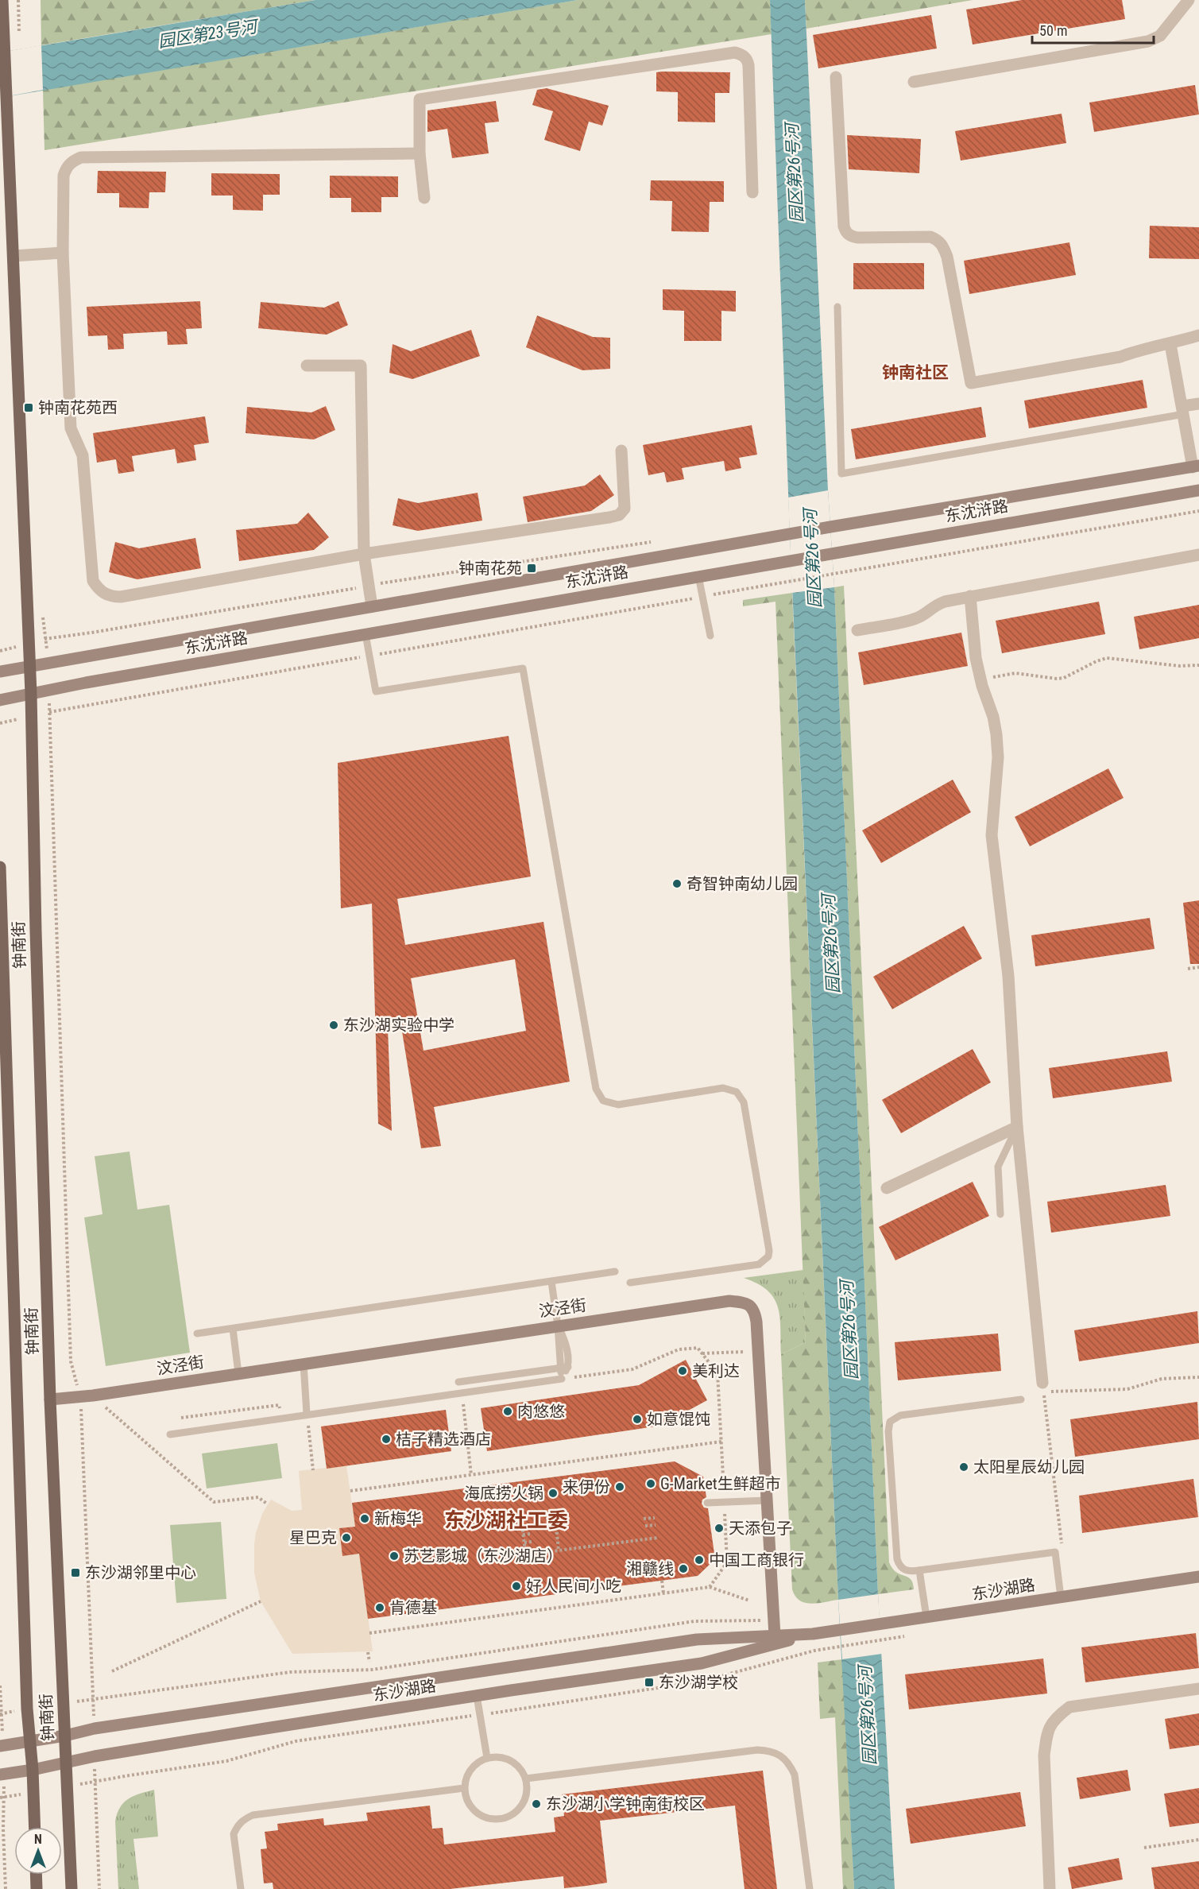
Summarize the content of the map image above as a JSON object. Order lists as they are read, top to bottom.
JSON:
{
  "streets": {
    "main road": [
      "东沈浒路",
      "钟南街",
      "汶泾街",
      "东沙湖路"
    ]
  },
  "crossings": [
    ["东沈浒路", "钟南街"],
    ["钟南街", "汶泾街"],
    ["钟南街", "东沙湖路"],
    ["汶泾街", "东沙湖路"]
  ],
  "districts": ["钟南社区", "东沙湖社工委"],
  "water": ["园区第23号河", "园区第26号河"],
  "places": {
    "transit": [
      "钟南花苑西",
      "钟南花苑",
      "东沙湖邻里中心",
      "东沙湖学校"
    ],
    "other": [
      "奇智钟南幼儿园",
      "东沙湖实验中学",
      "美利达",
      "肉悠悠",
      "如意馄饨",
      "桔子精选酒店",
      "太阳星辰幼儿园",
      "G-Market生鲜超市",
      "来伊份",
      "海底捞火锅",
      "新梅华",
      "天添包子",
      "星巴克",
      "苏艺影城（东沙湖店）",
      "中国工商银行",
      "湘赣线",
      "好人民间小吃",
      "肯德基",
      "东沙湖小学钟南街校区"
    ]
  },
  "scale_bar": "50 m",
  "north": "top"
}
